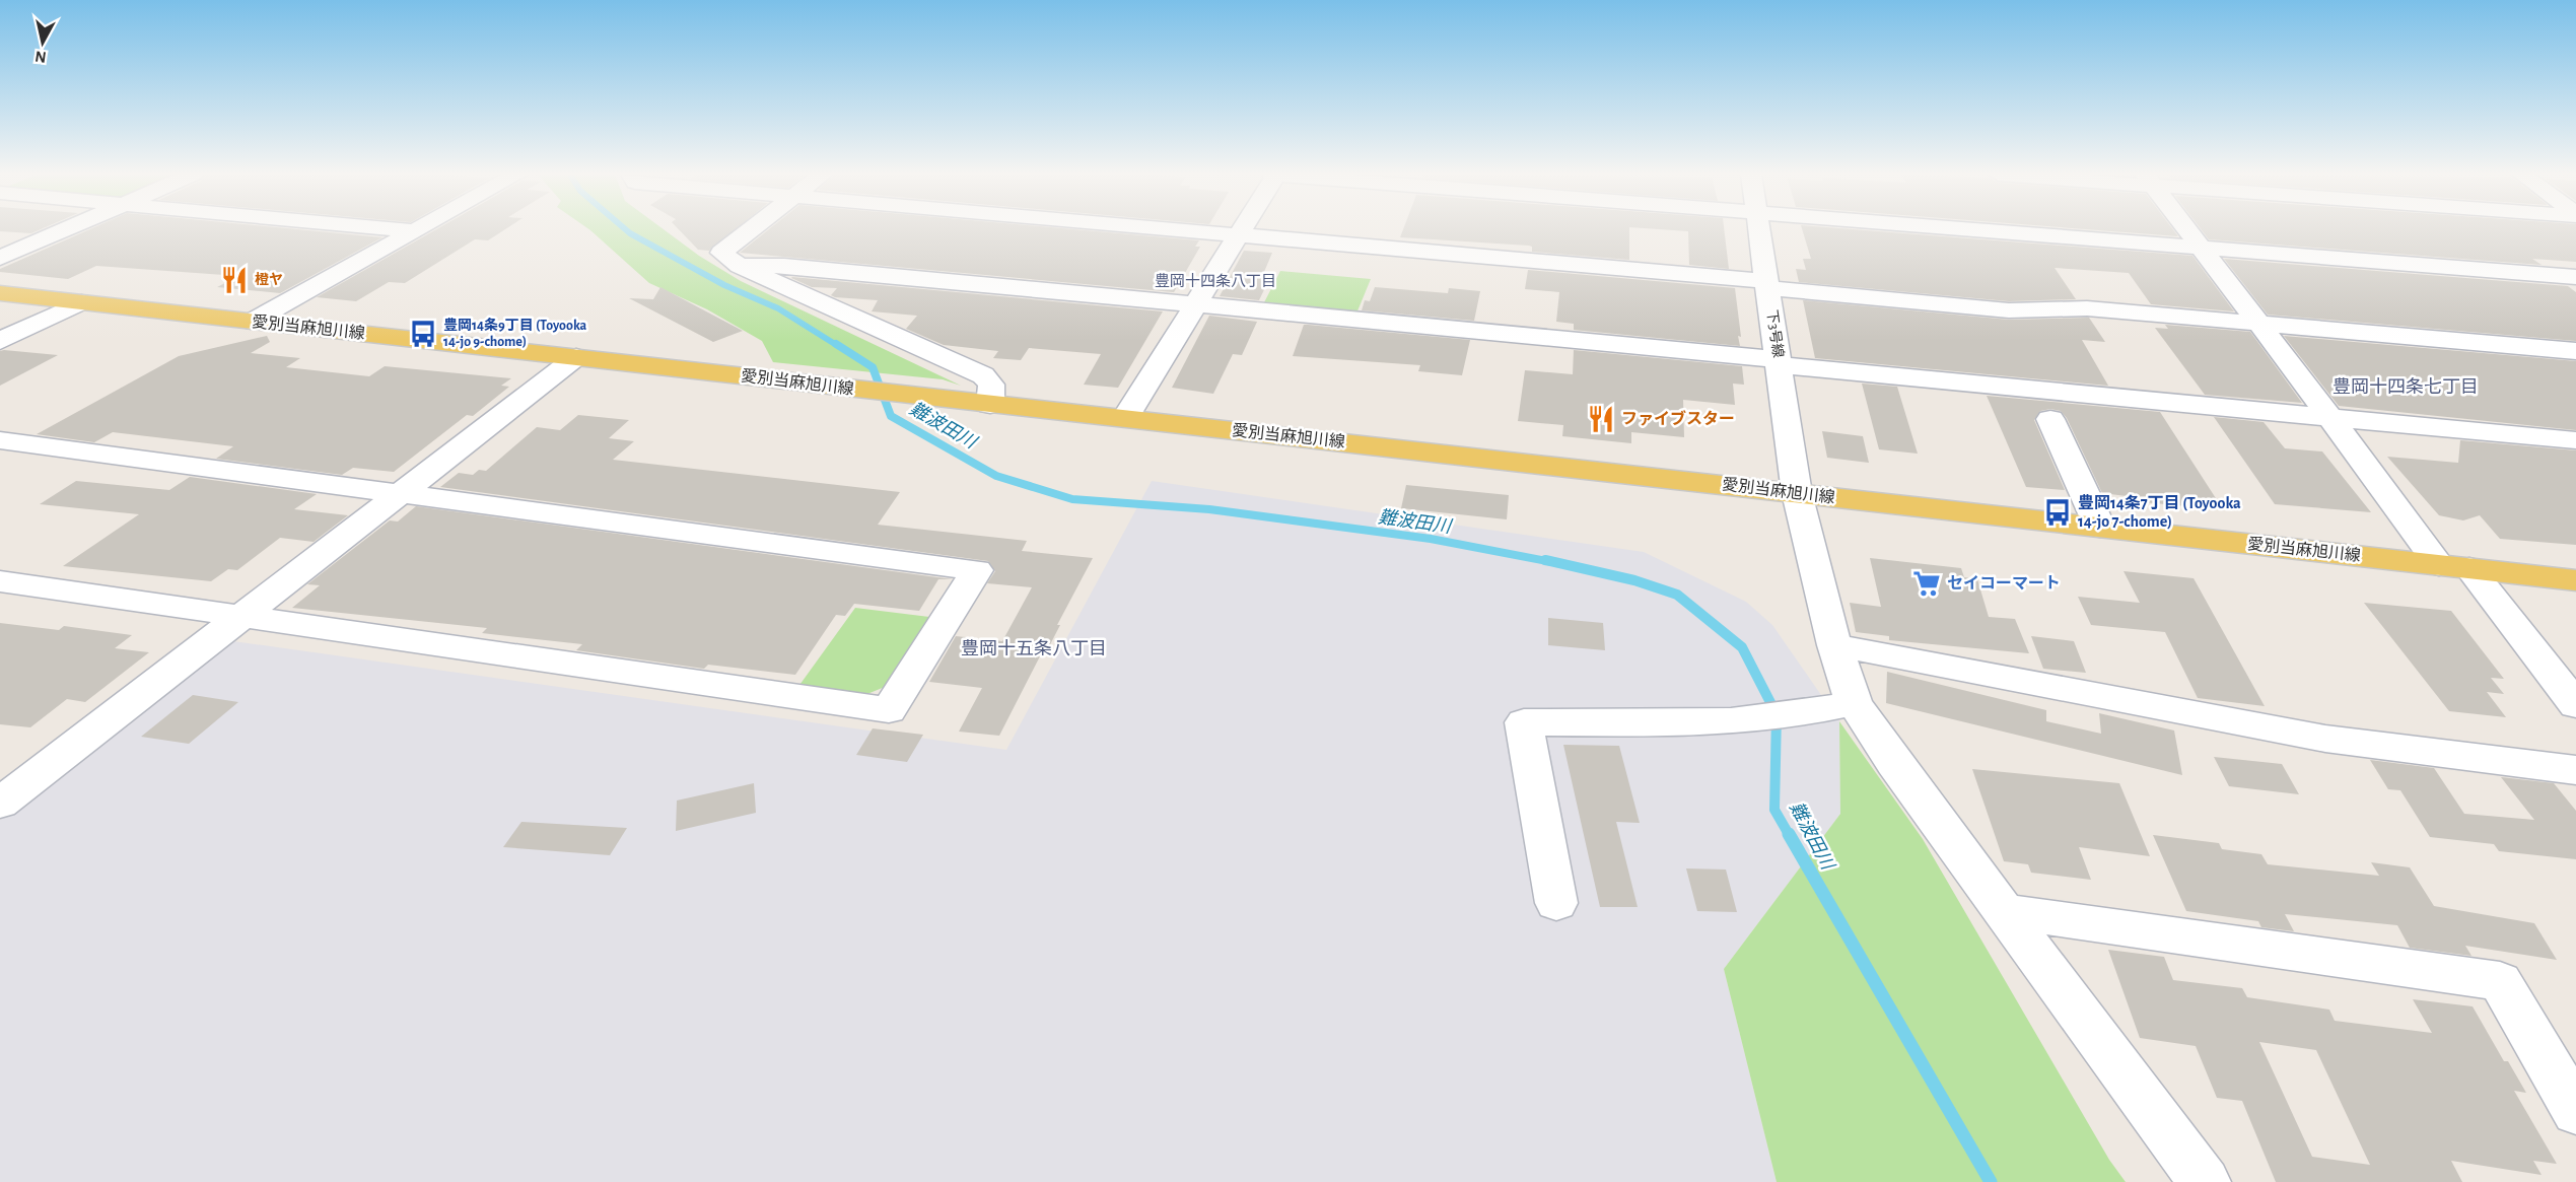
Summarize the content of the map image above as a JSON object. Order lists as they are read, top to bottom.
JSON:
{
  "streets": {
    "main road": ["愛別当麻旭川線"],
    "street": ["下3号線"]
  },
  "crossings": [
    ["愛別当麻旭川線", "下3号線"]
  ],
  "districts": ["豊岡十四条八丁目", "豊岡十四条七丁目", "豊岡十五条八丁目"],
  "water": ["難波田川"],
  "places": {
    "restaurant": ["橙ヤ", "ファイブスター"],
    "bus stop": ["豊岡14条9丁目 (Toyooka 14-jo 9-chome)", "豊岡14条7丁目 (Toyooka 14-jo 7-chome)"],
    "supermarket": ["セイコーマート"]
  },
  "north": "bottom"
}
